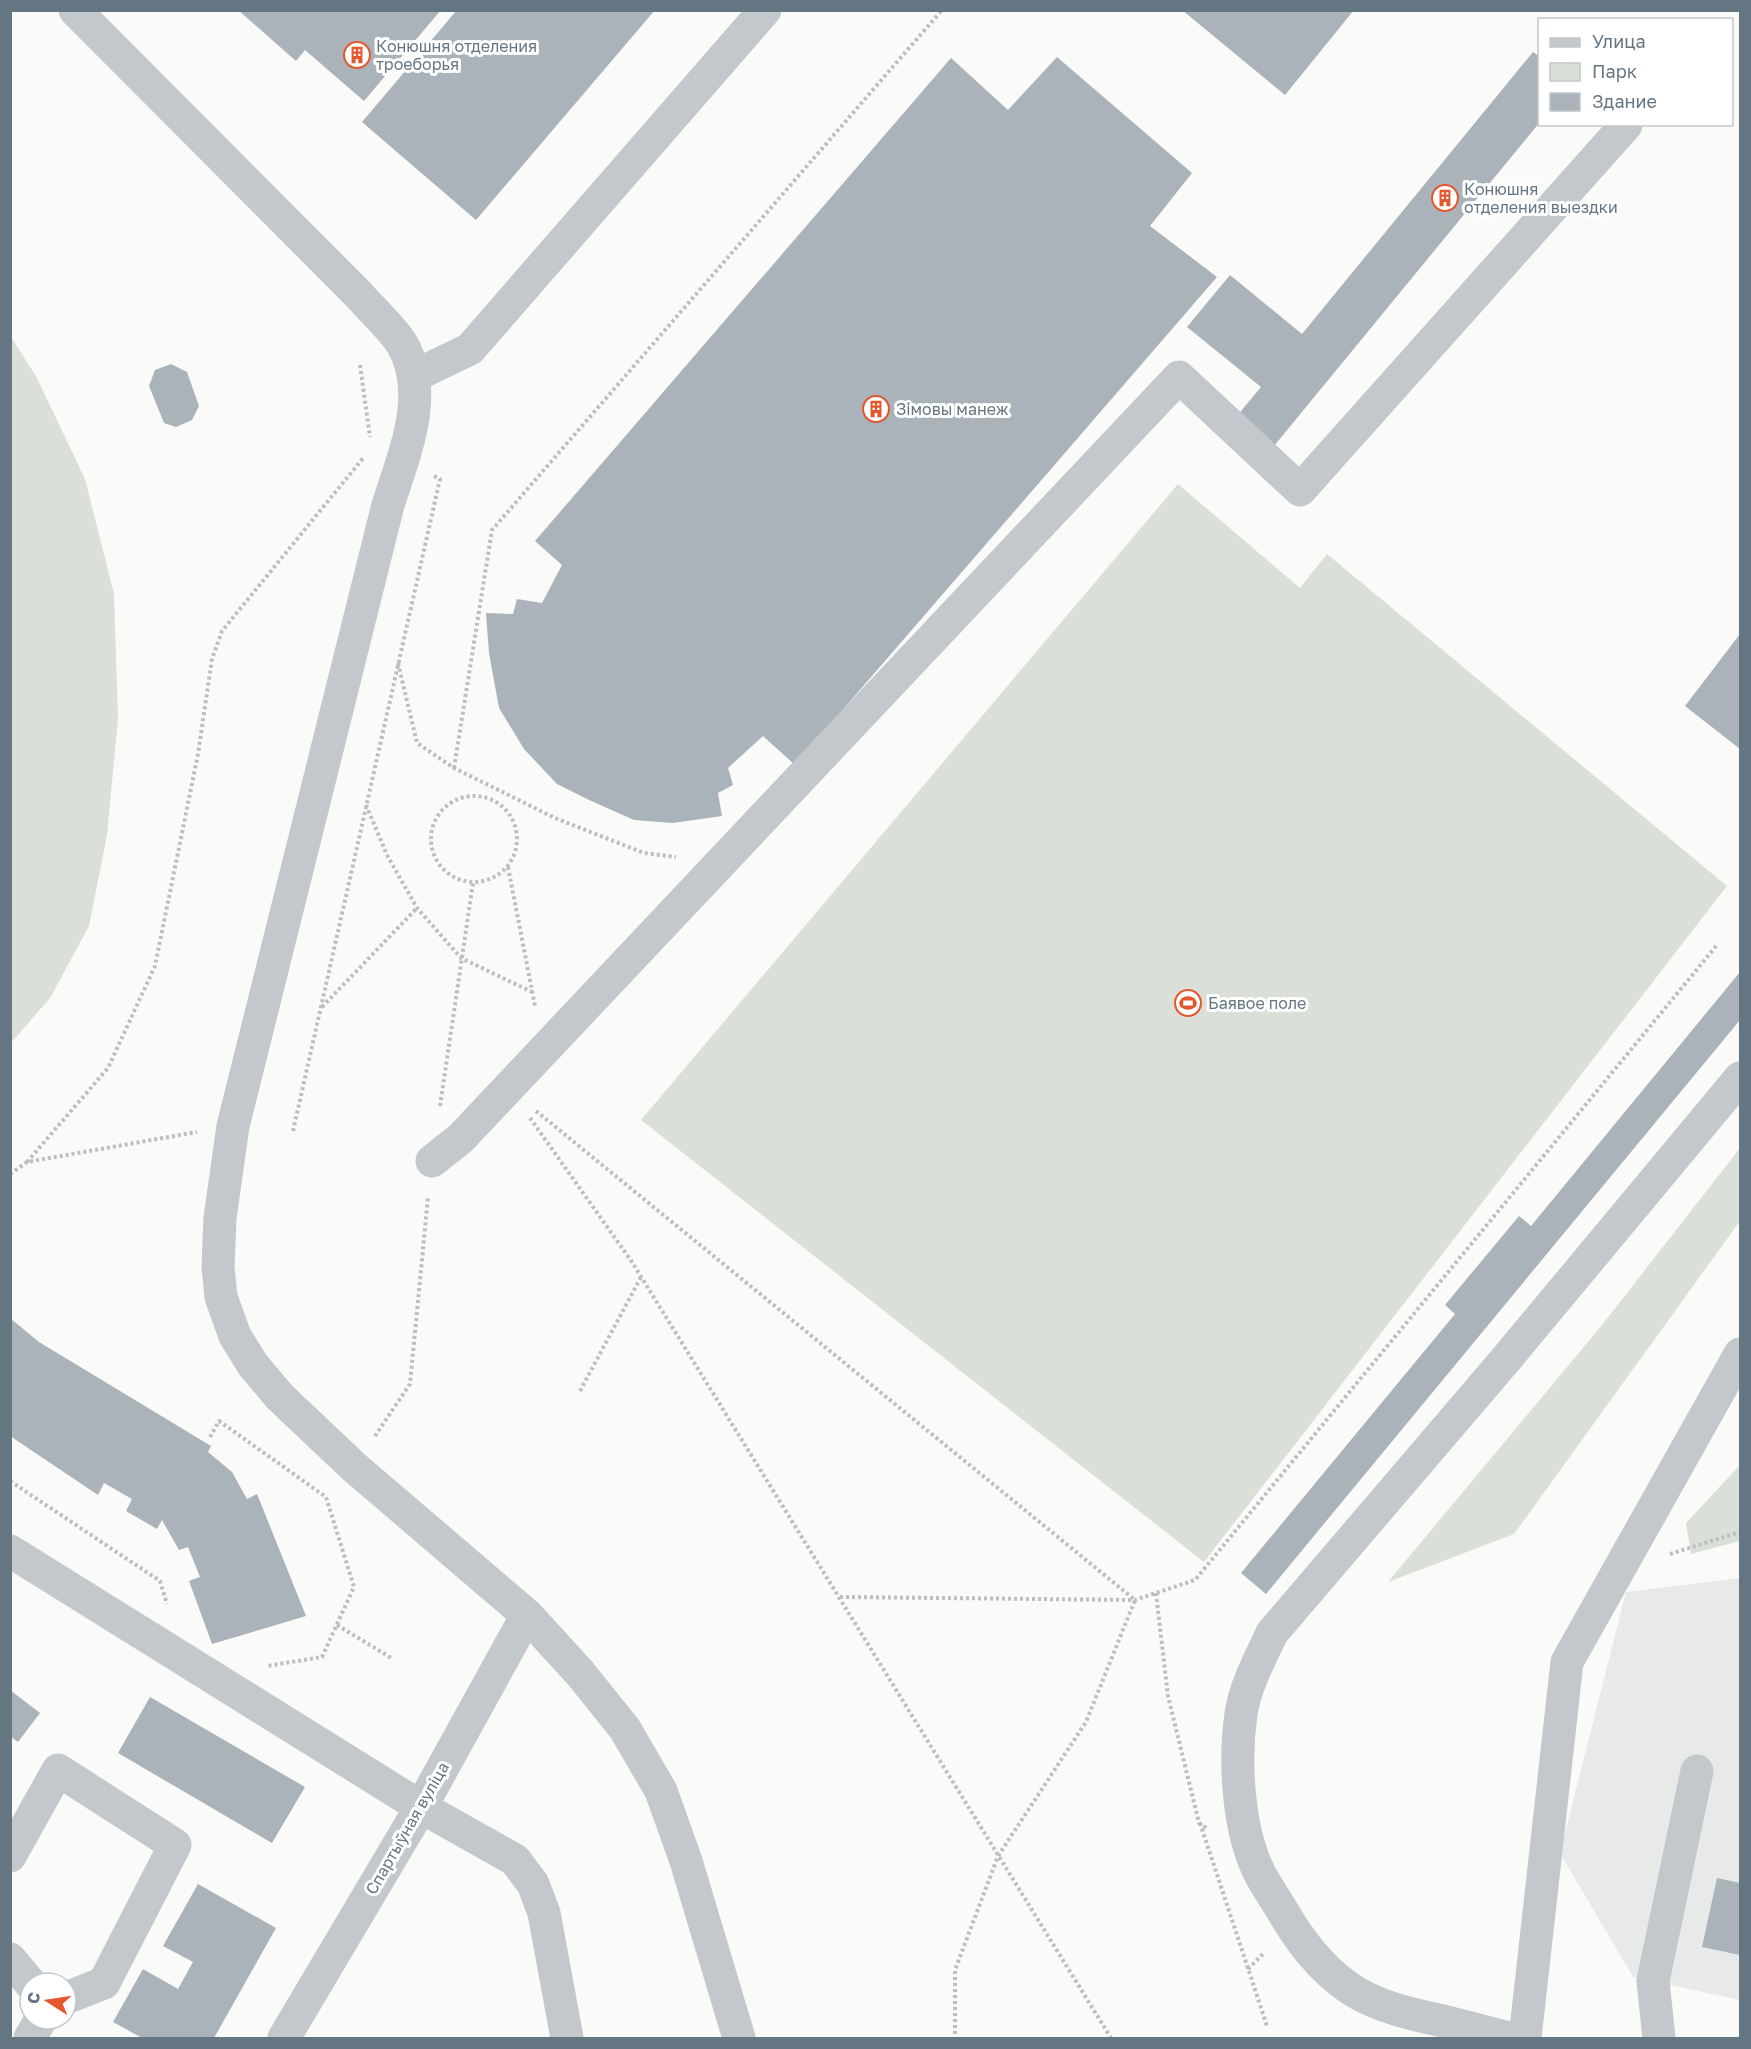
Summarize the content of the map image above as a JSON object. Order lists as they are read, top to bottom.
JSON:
{
  "streets": {
    "street": ["Спартыўная вуліца"]
  },
  "places": {
    "building": ["Конюшня отделения троеборья", "Конюшня отделения выездки", "Зімовы манеж"],
    "sports": ["Баявое поле"]
  },
  "legend": ["Улица", "Парк", "Здание"],
  "north": "left"
}
